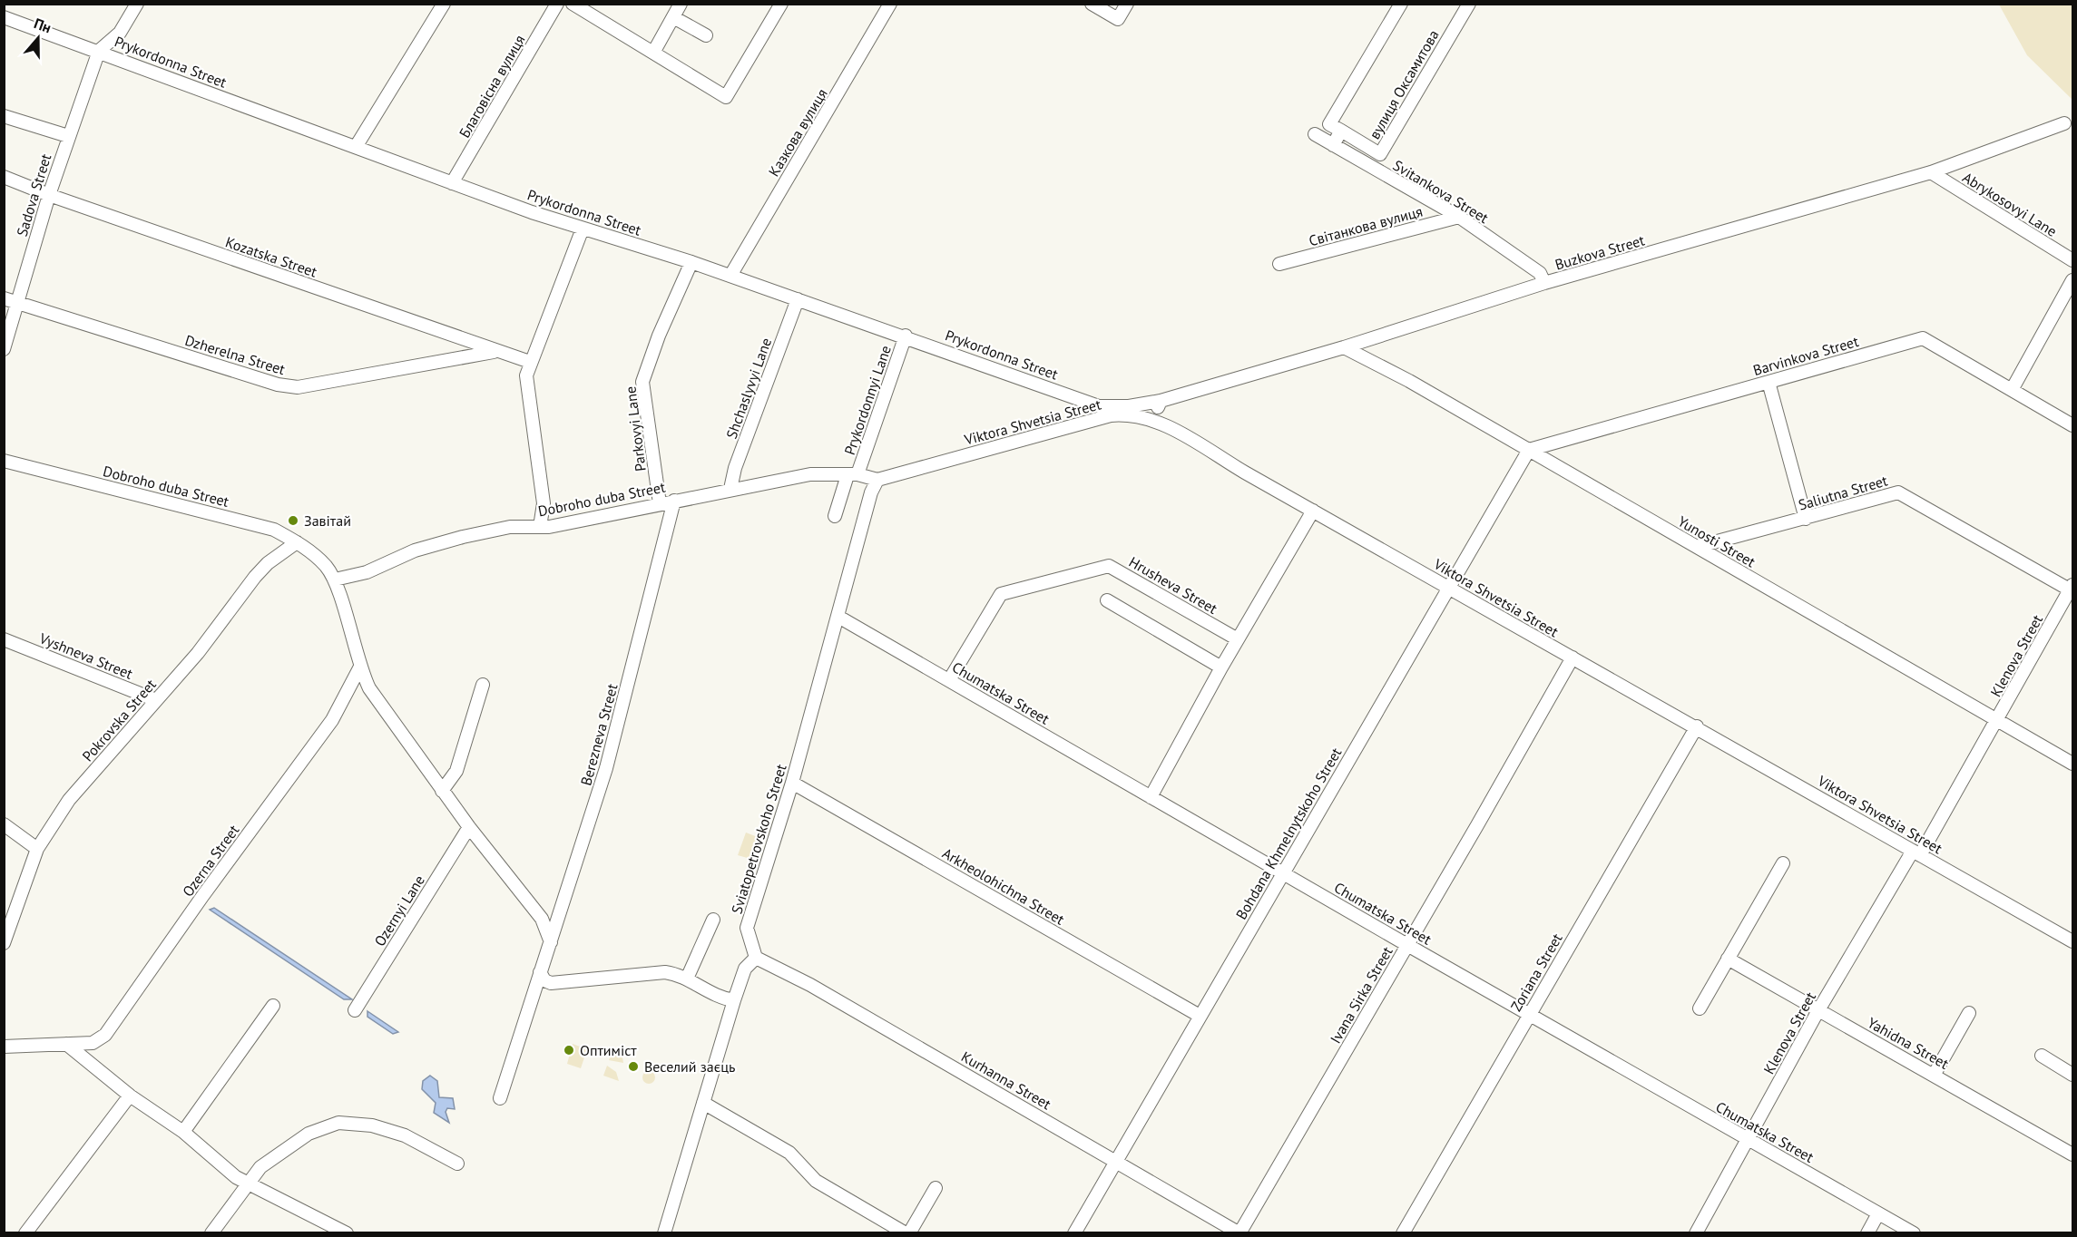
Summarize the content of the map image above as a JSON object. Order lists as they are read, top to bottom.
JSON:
{
  "streets": {
    "street": [
      "Prykordonna Street",
      "вулиця Оксамитова",
      "Благовісна вулиця",
      "Казкова вулиця",
      "Svitankova Street",
      "Sadova Street",
      "Abrykosovyi Lane",
      "Світанкова вулиця",
      "Buzkova Street",
      "Kozatska Street",
      "Dzherelna Street",
      "Barvinkova Street",
      "Shchaslyvyi Lane",
      "Prykordonnyi Lane",
      "Viktora Shvetsia Street",
      "Parkovyi Lane",
      "Dobroho duba Street",
      "Saliutna Street",
      "Yunosti Street",
      "Hrusheva Street",
      "Vyshneva Street",
      "Klenova Street",
      "Chumatska Street",
      "Pokrovska Street",
      "Berezneva Street",
      "Bohdana Khmelnytskoho Street",
      "Sviatopetrovskoho Street",
      "Ozerna Street",
      "Arkheolohichna Street",
      "Ozernyi Lane",
      "Zoriana Street",
      "Ivana Sirka Street",
      "Yahidna Street",
      "Kurhanna Street"
    ]
  },
  "crossings": [
    ["Prykordonna Street", "Благовісна вулиця"],
    ["Prykordonna Street", "Казкова вулиця"],
    ["Prykordonna Street", "Sadova Street"],
    ["Prykordonna Street", "Buzkova Street"],
    ["Prykordonna Street", "Shchaslyvyi Lane"],
    ["Prykordonna Street", "Prykordonnyi Lane"],
    ["Prykordonna Street", "Parkovyi Lane"],
    ["Svitankova Street", "Світанкова вулиця"],
    ["Svitankova Street", "Buzkova Street"],
    ["Sadova Street", "Kozatska Street"],
    ["Sadova Street", "Dzherelna Street"],
    ["Abrykosovyi Lane", "Buzkova Street"],
    ["Buzkova Street", "Yunosti Street"],
    ["Kozatska Street", "Dzherelna Street"],
    ["Barvinkova Street", "Yunosti Street"],
    ["Barvinkova Street", "Bohdana Khmelnytskoho Street"],
    ["Shchaslyvyi Lane", "Dobroho duba Street"],
    ["Prykordonnyi Lane", "Dobroho duba Street"],
    ["Viktora Shvetsia Street", "Dobroho duba Street"],
    ["Viktora Shvetsia Street", "Klenova Street"],
    ["Viktora Shvetsia Street", "Bohdana Khmelnytskoho Street"],
    ["Viktora Shvetsia Street", "Sviatopetrovskoho Street"],
    ["Viktora Shvetsia Street", "Zoriana Street"],
    ["Viktora Shvetsia Street", "Ivana Sirka Street"],
    ["Parkovyi Lane", "Dobroho duba Street"],
    ["Dobroho duba Street", "Pokrovska Street"],
    ["Dobroho duba Street", "Berezneva Street"],
    ["Dobroho duba Street", "Sviatopetrovskoho Street"],
    ["Saliutna Street", "Yunosti Street"],
    ["Saliutna Street", "Klenova Street"],
    ["Yunosti Street", "Klenova Street"],
    ["Yunosti Street", "Bohdana Khmelnytskoho Street"],
    ["Hrusheva Street", "Chumatska Street"],
    ["Vyshneva Street", "Pokrovska Street"],
    ["Klenova Street", "Chumatska Street"],
    ["Klenova Street", "Yahidna Street"],
    ["Chumatska Street", "Bohdana Khmelnytskoho Street"],
    ["Chumatska Street", "Sviatopetrovskoho Street"],
    ["Chumatska Street", "Zoriana Street"],
    ["Chumatska Street", "Ivana Sirka Street"],
    ["Bohdana Khmelnytskoho Street", "Arkheolohichna Street"],
    ["Bohdana Khmelnytskoho Street", "Kurhanna Street"],
    ["Sviatopetrovskoho Street", "Arkheolohichna Street"],
    ["Sviatopetrovskoho Street", "Kurhanna Street"],
    ["Ivana Sirka Street", "Kurhanna Street"]
  ],
  "places": ["Завітай", "Оптиміст", "Веселий заєць"],
  "north": "top"
}
